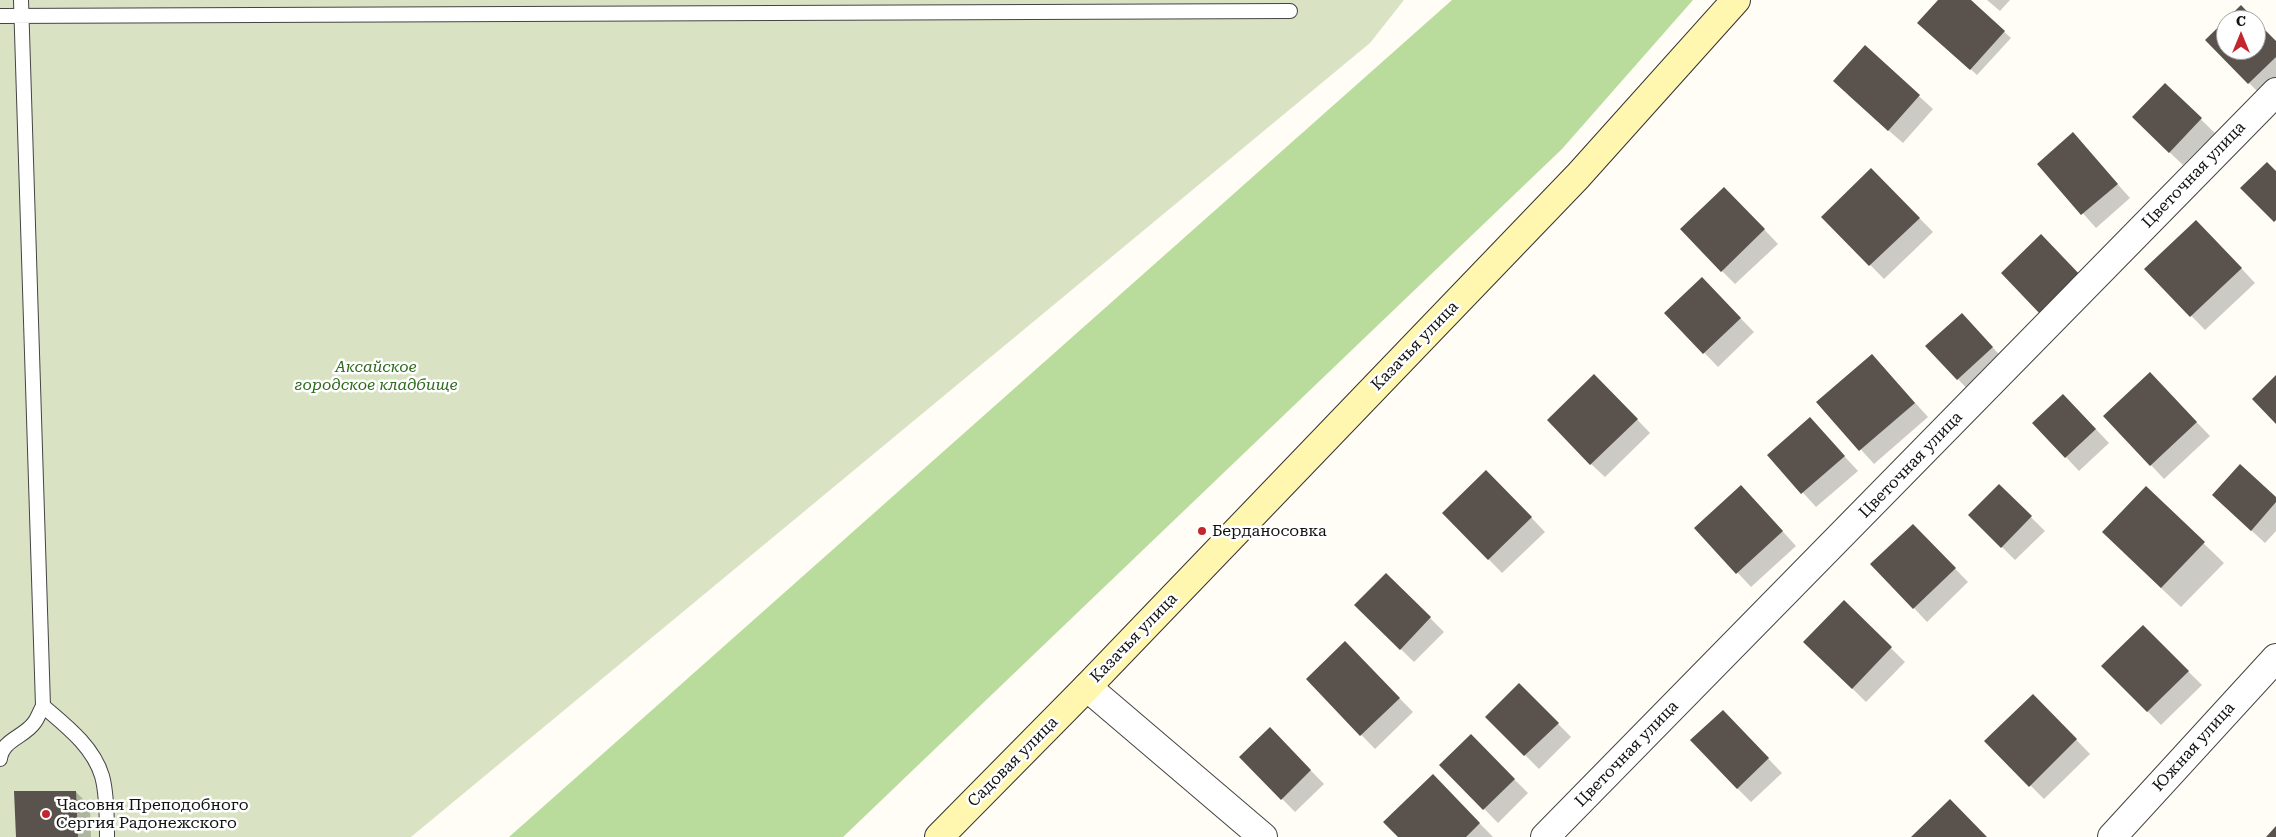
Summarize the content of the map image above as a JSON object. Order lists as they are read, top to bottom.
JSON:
{
  "streets": {
    "main road": ["Казачья улица", "Садовая улица"],
    "street": ["Цветочная улица", "Южная улица"]
  },
  "crossings": [
    ["Казачья улица", "Садовая улица"]
  ],
  "parks": ["Аксайское городское кладбище"],
  "places": ["Берданосовка", "Часовня Преподобного Сергия Радонежского"],
  "north": "top"
}
